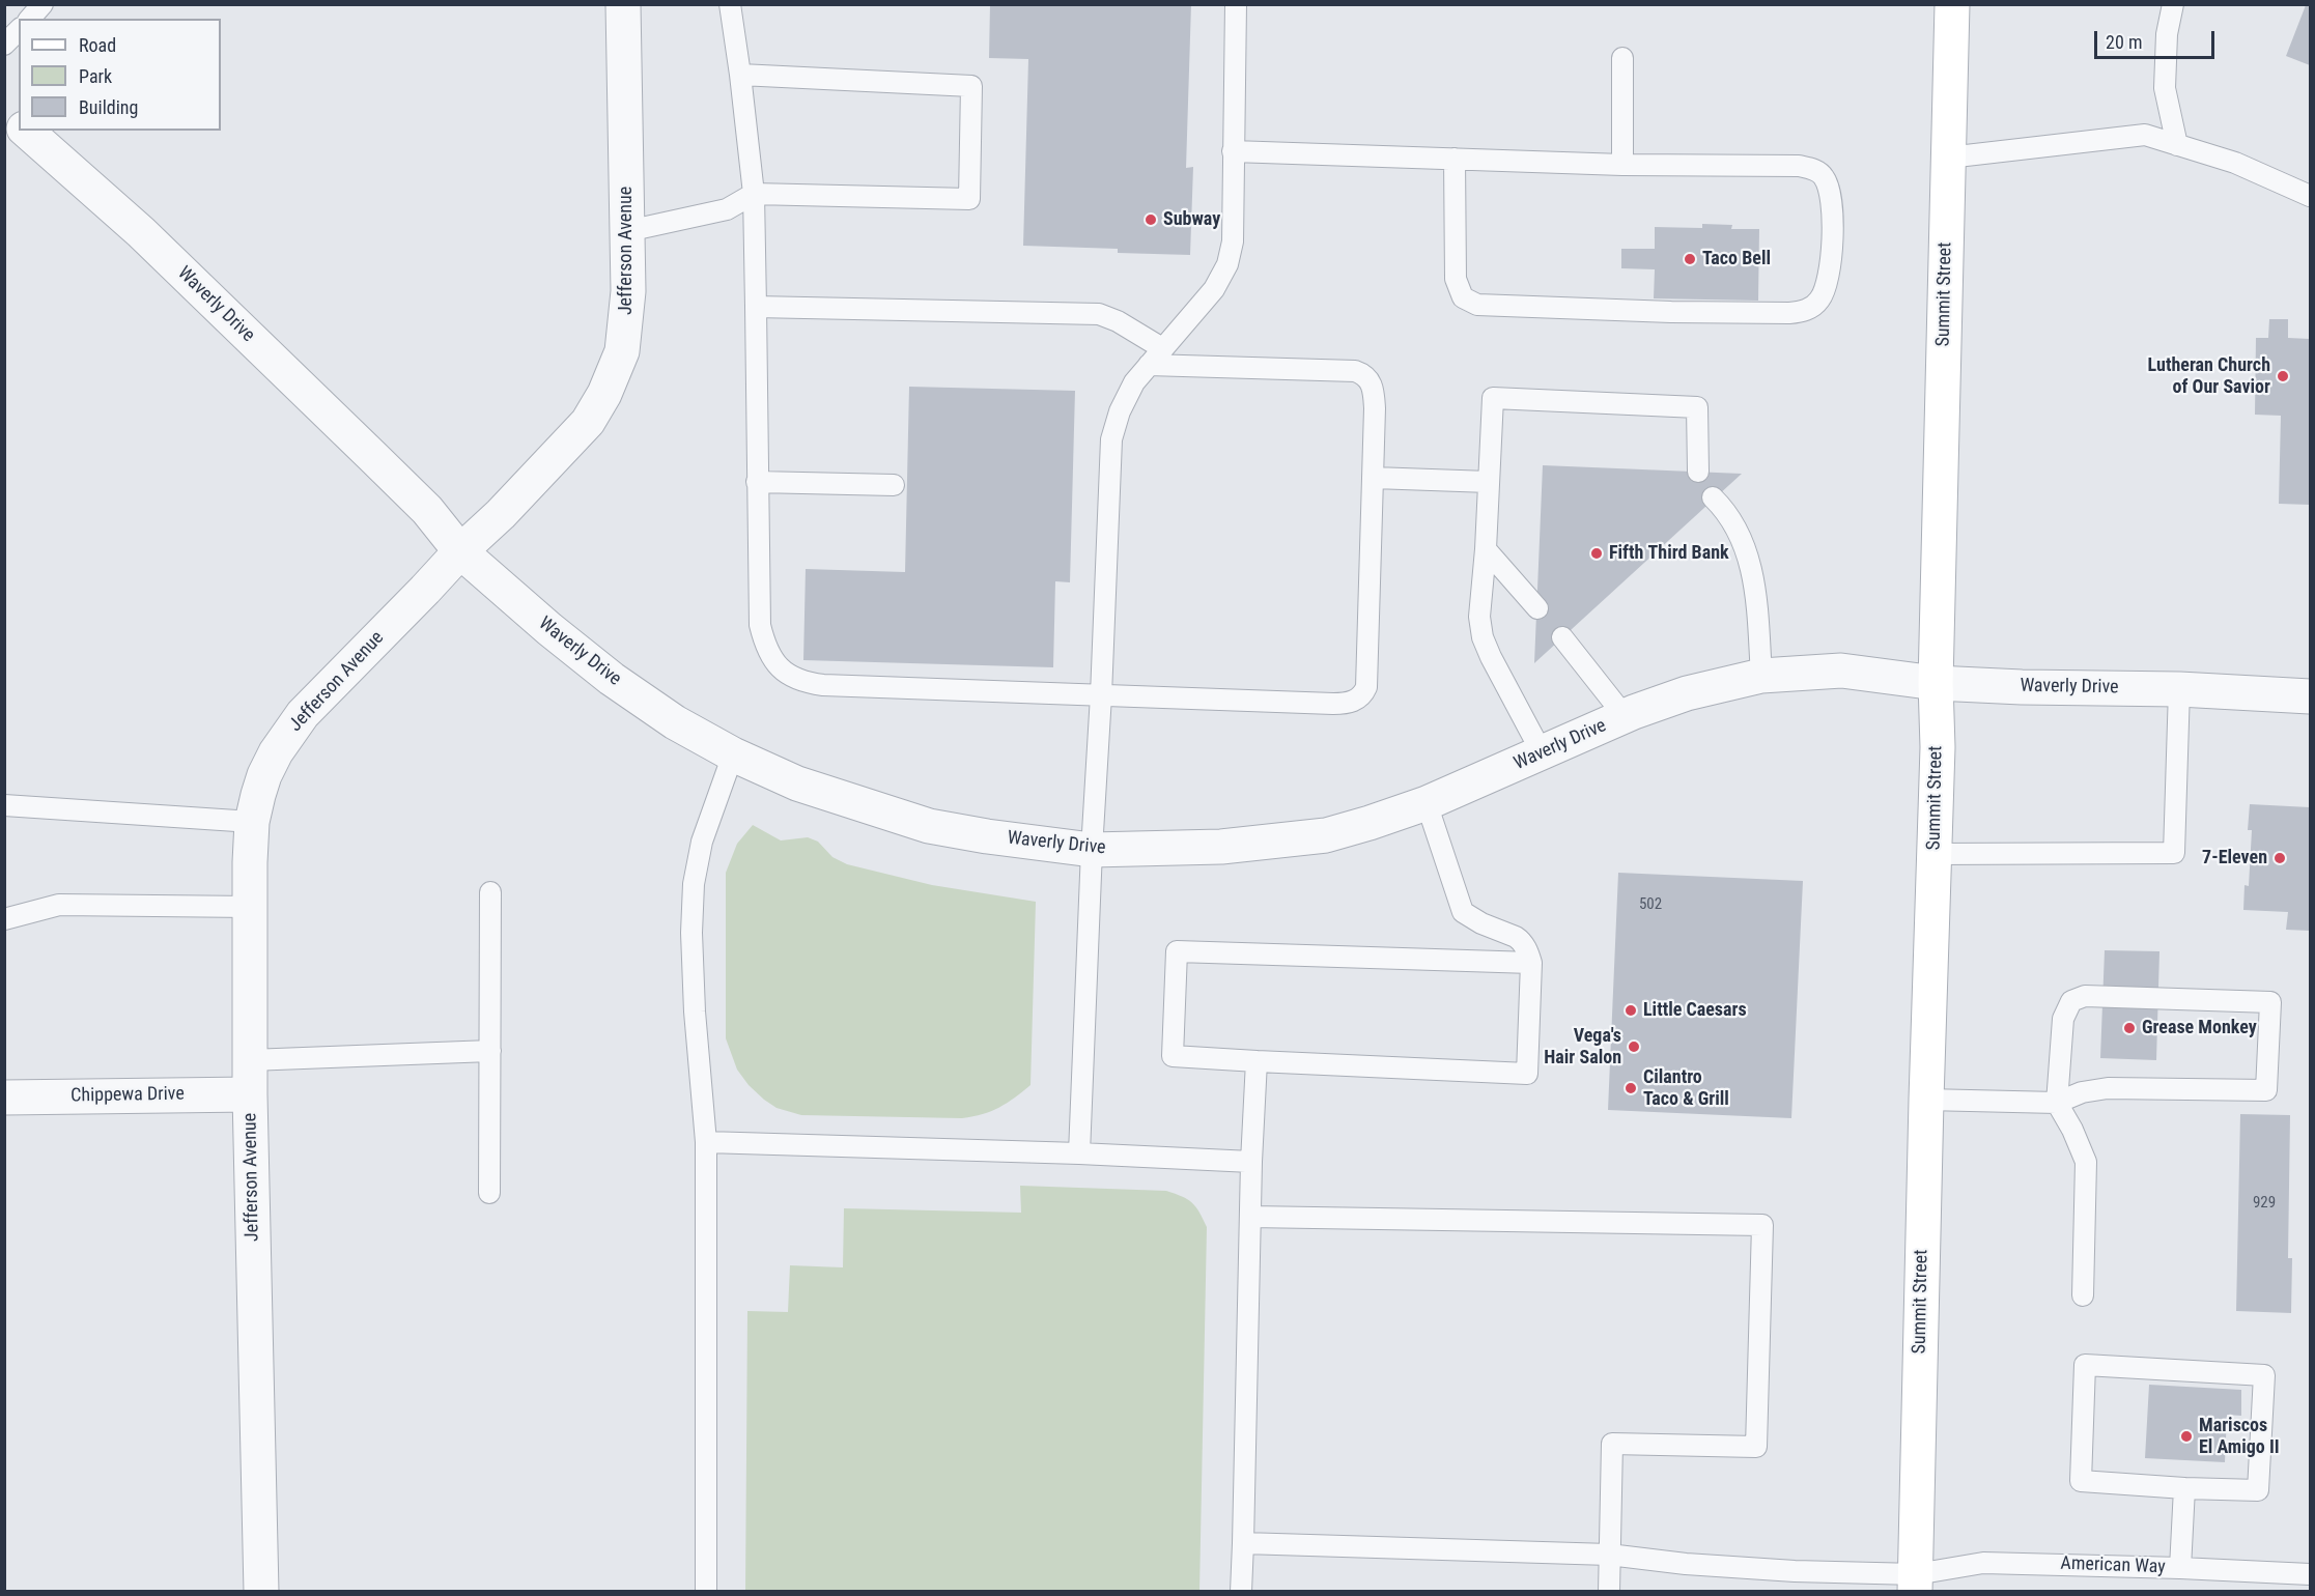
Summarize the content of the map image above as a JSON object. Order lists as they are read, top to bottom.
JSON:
{
  "streets": {
    "main road": ["Summit Street"],
    "street": ["Jefferson Avenue", "Waverly Drive", "Chippewa Drive"],
    "lane": ["American Way"]
  },
  "crossings": [
    ["Jefferson Avenue", "Waverly Drive"],
    ["Jefferson Avenue", "Chippewa Drive"],
    ["Summit Street", "Waverly Drive"],
    ["Summit Street", "American Way"]
  ],
  "places": [
    "Subway",
    "Taco Bell",
    "Lutheran Church of Our Savior",
    "Fifth Third Bank",
    "7-Eleven",
    "Little Caesars",
    "Grease Monkey",
    "Vega's Hair Salon",
    "Cilantro Taco & Grill",
    "Mariscos El Amigo II"
  ],
  "house_numbers": ["502", "929"],
  "legend": ["Road", "Park", "Building"],
  "scale_bar": "20 m"
}
